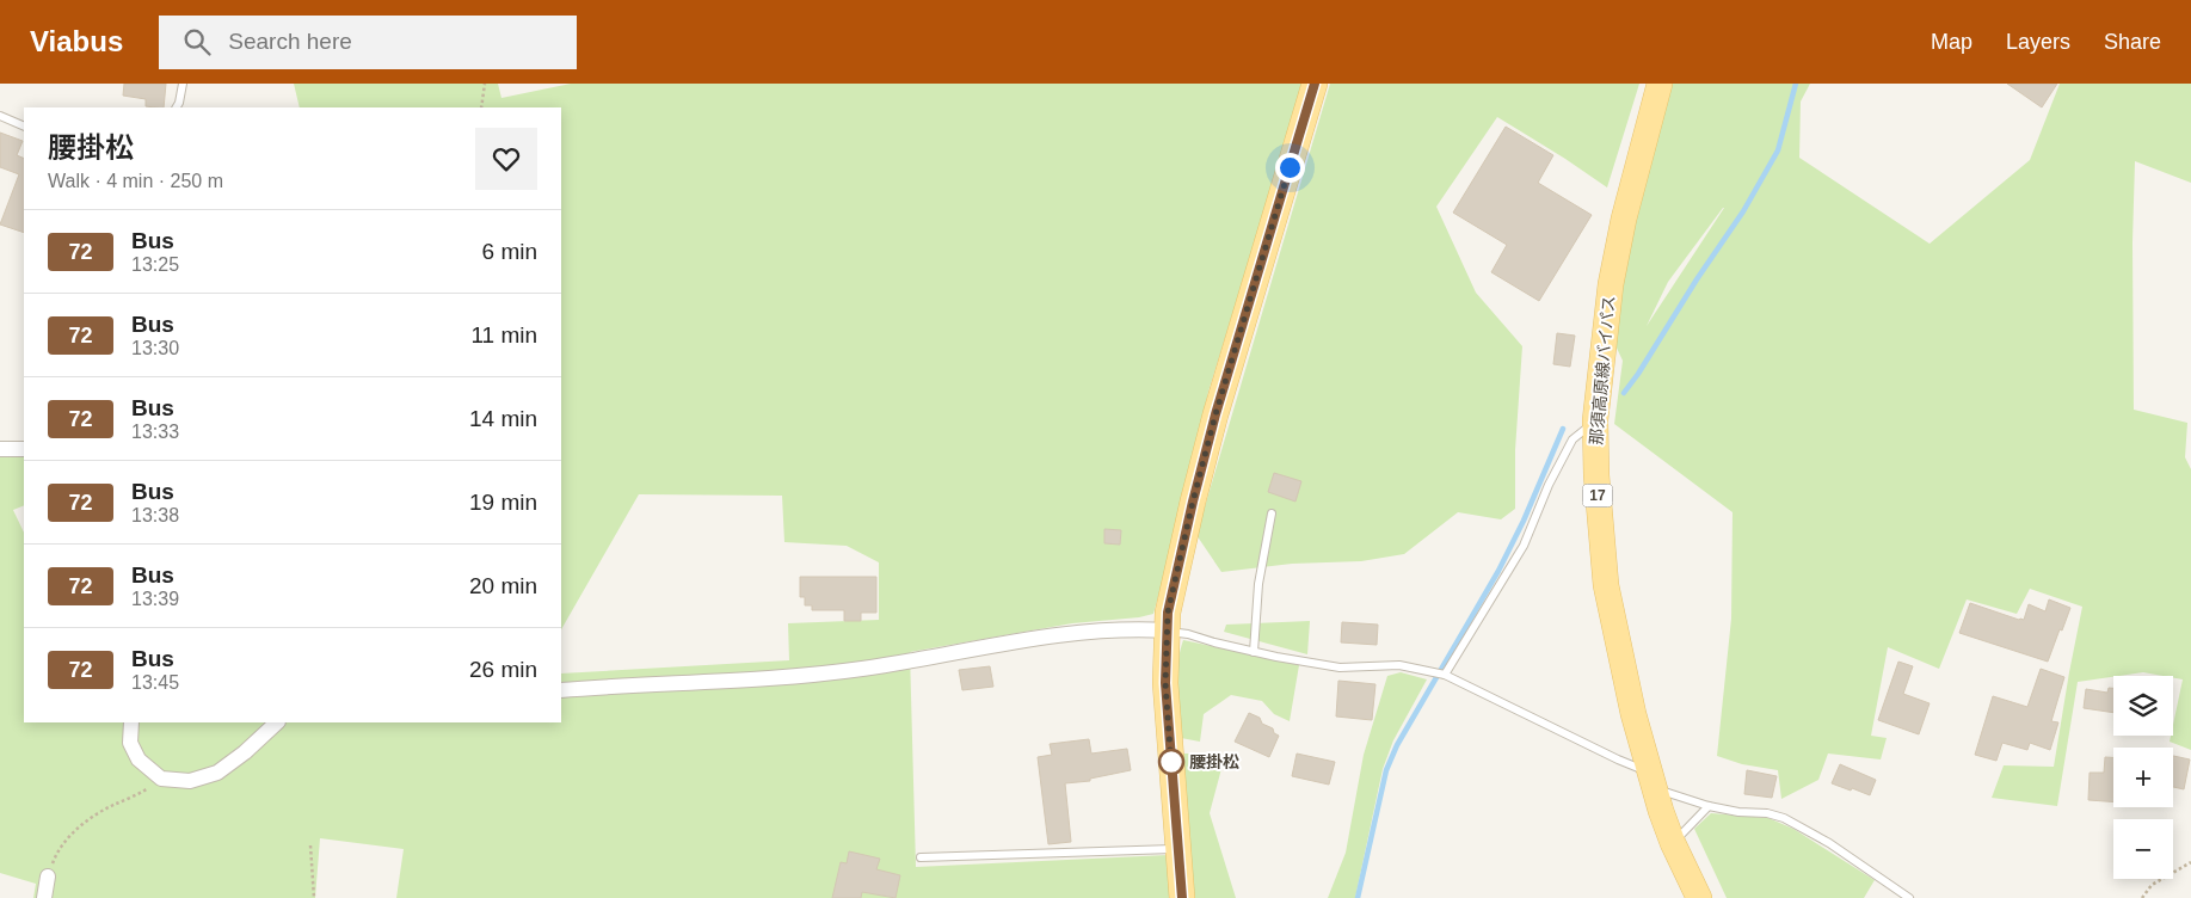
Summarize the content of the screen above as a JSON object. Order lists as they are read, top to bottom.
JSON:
{
  "streets": {
    "main road": ["那須高原線バイパス", "17"]
  },
  "places": ["腰掛松"],
  "lines": ["bus line 72"],
  "page": {
    "header": "Viabus",
    "search": "Search here",
    "nav": ["Map", "Layers", "Share"],
    "heading": ["腰掛松", "Walk · 4 min · 250 m"],
    "list": [
      {
        "mark": "72",
        "name": "Bus",
        "note": "13:25",
        "value": "6 min"
      },
      {
        "mark": "72",
        "name": "Bus",
        "note": "13:30",
        "value": "11 min"
      },
      {
        "mark": "72",
        "name": "Bus",
        "note": "13:33",
        "value": "14 min"
      },
      {
        "mark": "72",
        "name": "Bus",
        "note": "13:38",
        "value": "19 min"
      },
      {
        "mark": "72",
        "name": "Bus",
        "note": "13:39",
        "value": "20 min"
      },
      {
        "mark": "72",
        "name": "Bus",
        "note": "13:45",
        "value": "26 min"
      }
    ],
    "map_buttons": ["+", "−"]
  }
}
